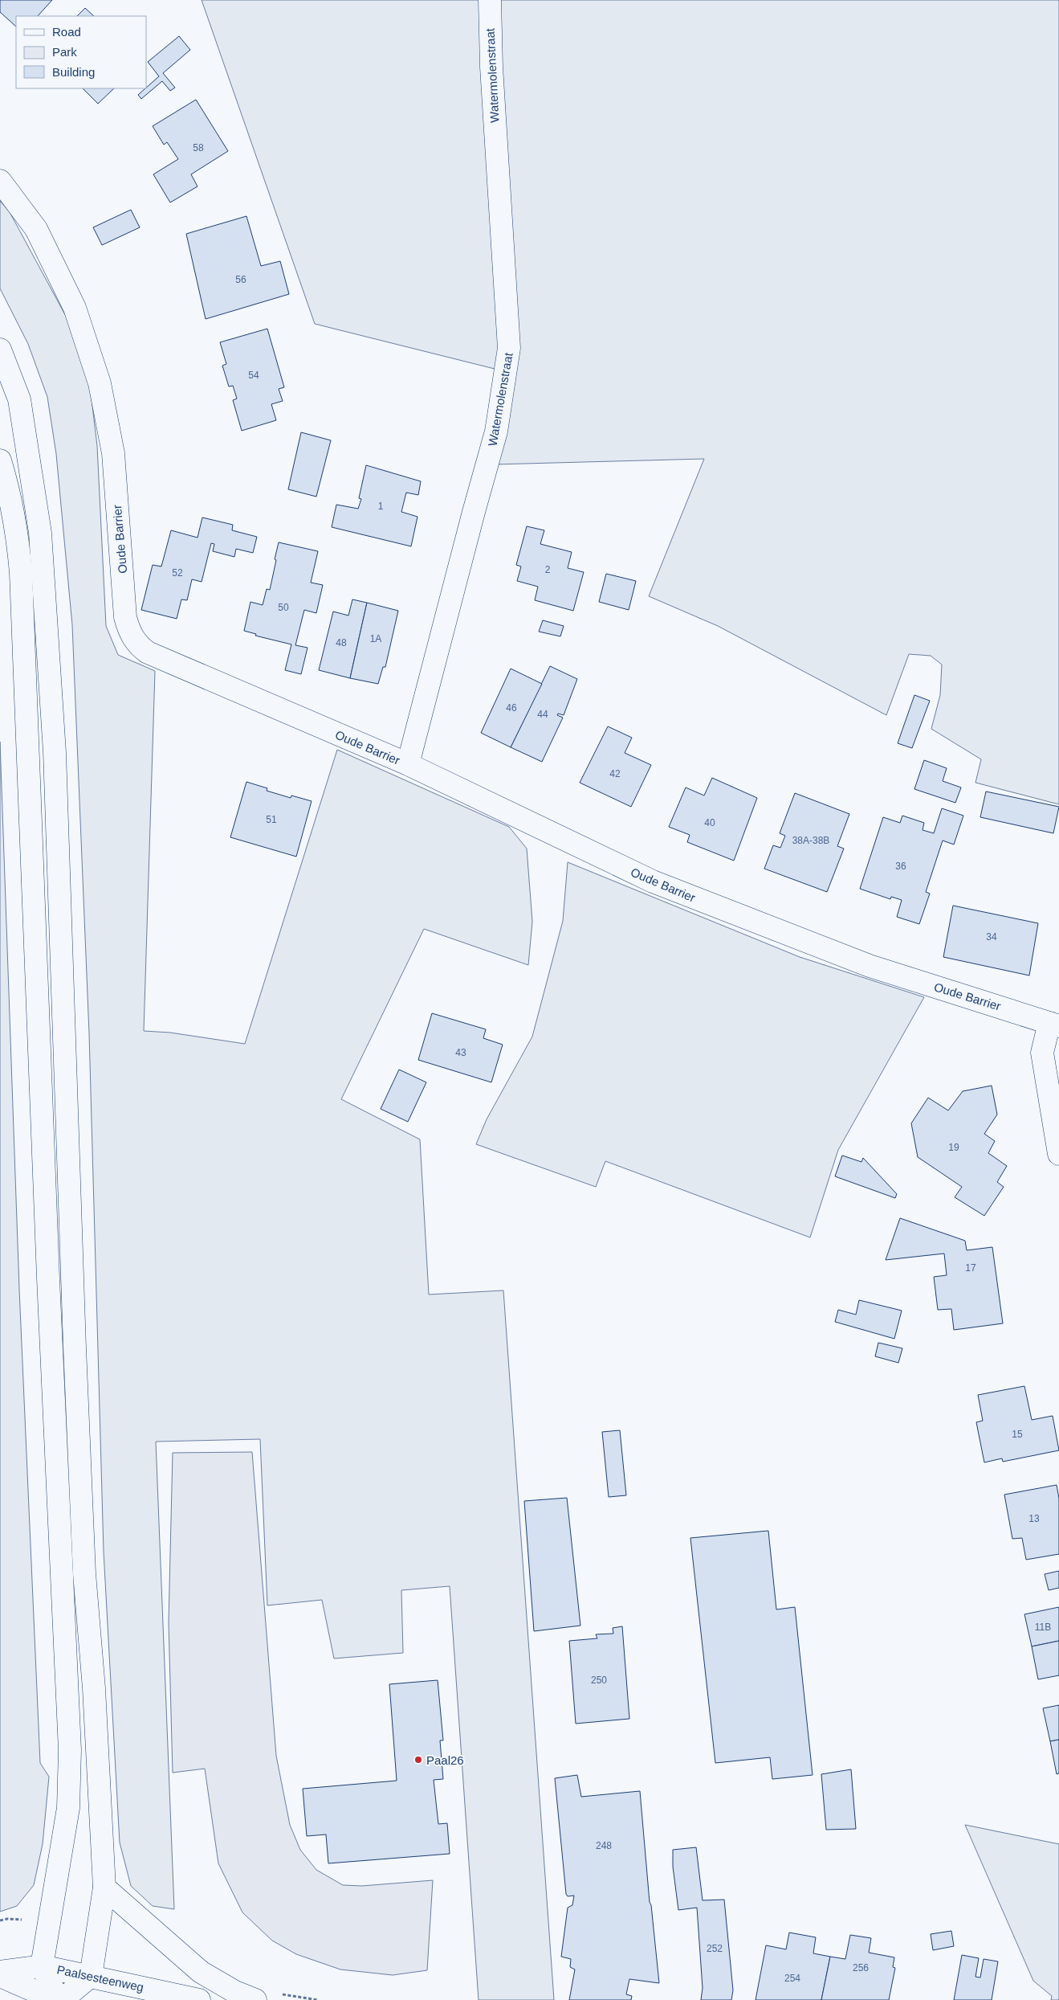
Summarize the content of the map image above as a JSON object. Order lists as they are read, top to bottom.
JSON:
{
  "streets": {
    "main road": ["Watermolenstraat", "Oude Barrier", "Paalsesteenweg"]
  },
  "crossings": [
    ["Watermolenstraat", "Oude Barrier"]
  ],
  "places": ["Paal26"],
  "house_numbers": [
    "58",
    "56",
    "54",
    "1",
    "2",
    "52",
    "50",
    "1A",
    "48",
    "46",
    "44",
    "42",
    "51",
    "40",
    "38A-38B",
    "36",
    "34",
    "43",
    "19",
    "17",
    "15",
    "13",
    "11B",
    "250",
    "248",
    "252",
    "256",
    "254"
  ],
  "legend": ["Road", "Park", "Building"]
}
